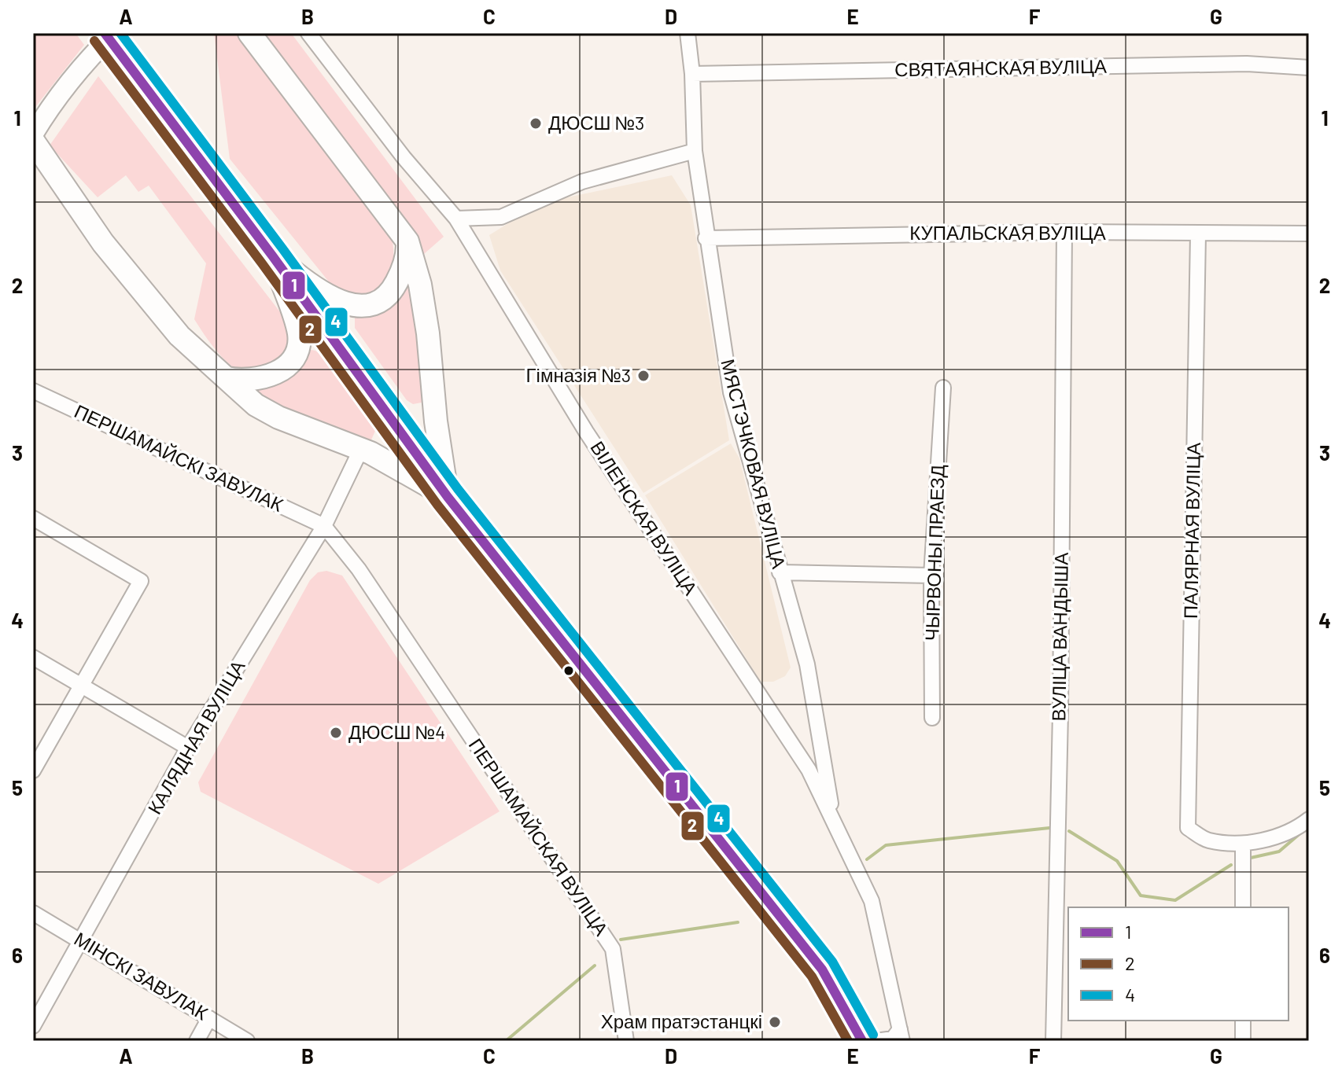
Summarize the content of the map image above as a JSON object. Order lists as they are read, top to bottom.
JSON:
{
  "streets": {
    "street": [
      "СВЯТАЯНСКАЯ ВУЛІЦА",
      "КУПАЛЬСКАЯ ВУЛІЦА",
      "ПЕРШАМАЙСКІ ЗАВУЛАК",
      "МЯСТЭЧКОВАЯ ВУЛІЦА",
      "ВІЛЕНСКАЯ ВУЛІЦА",
      "ПАЛЯРНАЯ ВУЛІЦА",
      "ЧЫРВОНЫ ПРАЕЗД",
      "ВУЛІЦА ВАНДЫША",
      "КАЛЯДНАЯ ВУЛІЦА",
      "ПЕРШАМАЙСКАЯ ВУЛІЦА",
      "МІНСКІ ЗАВУЛАК"
    ]
  },
  "crossings": [
    ["СВЯТАЯНСКАЯ ВУЛІЦА", "МЯСТЭЧКОВАЯ ВУЛІЦА"],
    ["КУПАЛЬСКАЯ ВУЛІЦА", "МЯСТЭЧКОВАЯ ВУЛІЦА"],
    ["КУПАЛЬСКАЯ ВУЛІЦА", "ПАЛЯРНАЯ ВУЛІЦА"],
    ["КУПАЛЬСКАЯ ВУЛІЦА", "ВУЛІЦА ВАНДЫША"],
    ["ПЕРШАМАЙСКІ ЗАВУЛАК", "КАЛЯДНАЯ ВУЛІЦА"],
    ["ПЕРШАМАЙСКІ ЗАВУЛАК", "ПЕРШАМАЙСКАЯ ВУЛІЦА"],
    ["МЯСТЭЧКОВАЯ ВУЛІЦА", "ВІЛЕНСКАЯ ВУЛІЦА"],
    ["КАЛЯДНАЯ ВУЛІЦА", "ПЕРШАМАЙСКАЯ ВУЛІЦА"],
    ["КАЛЯДНАЯ ВУЛІЦА", "МІНСКІ ЗАВУЛАК"]
  ],
  "places": [
    "ДЮСШ №3",
    "Гімназія №3",
    "ДЮСШ №4",
    "Храм пратэстанцкі"
  ],
  "lines": ["transit line 1", "transit line 4", "transit line 2"],
  "legend": ["1", "2", "4"],
  "grid": {
    "columns": [
      "A",
      "B",
      "C",
      "D",
      "E",
      "F",
      "G"
    ],
    "rows": [
      "1",
      "2",
      "3",
      "4",
      "5",
      "6"
    ]
  }
}
